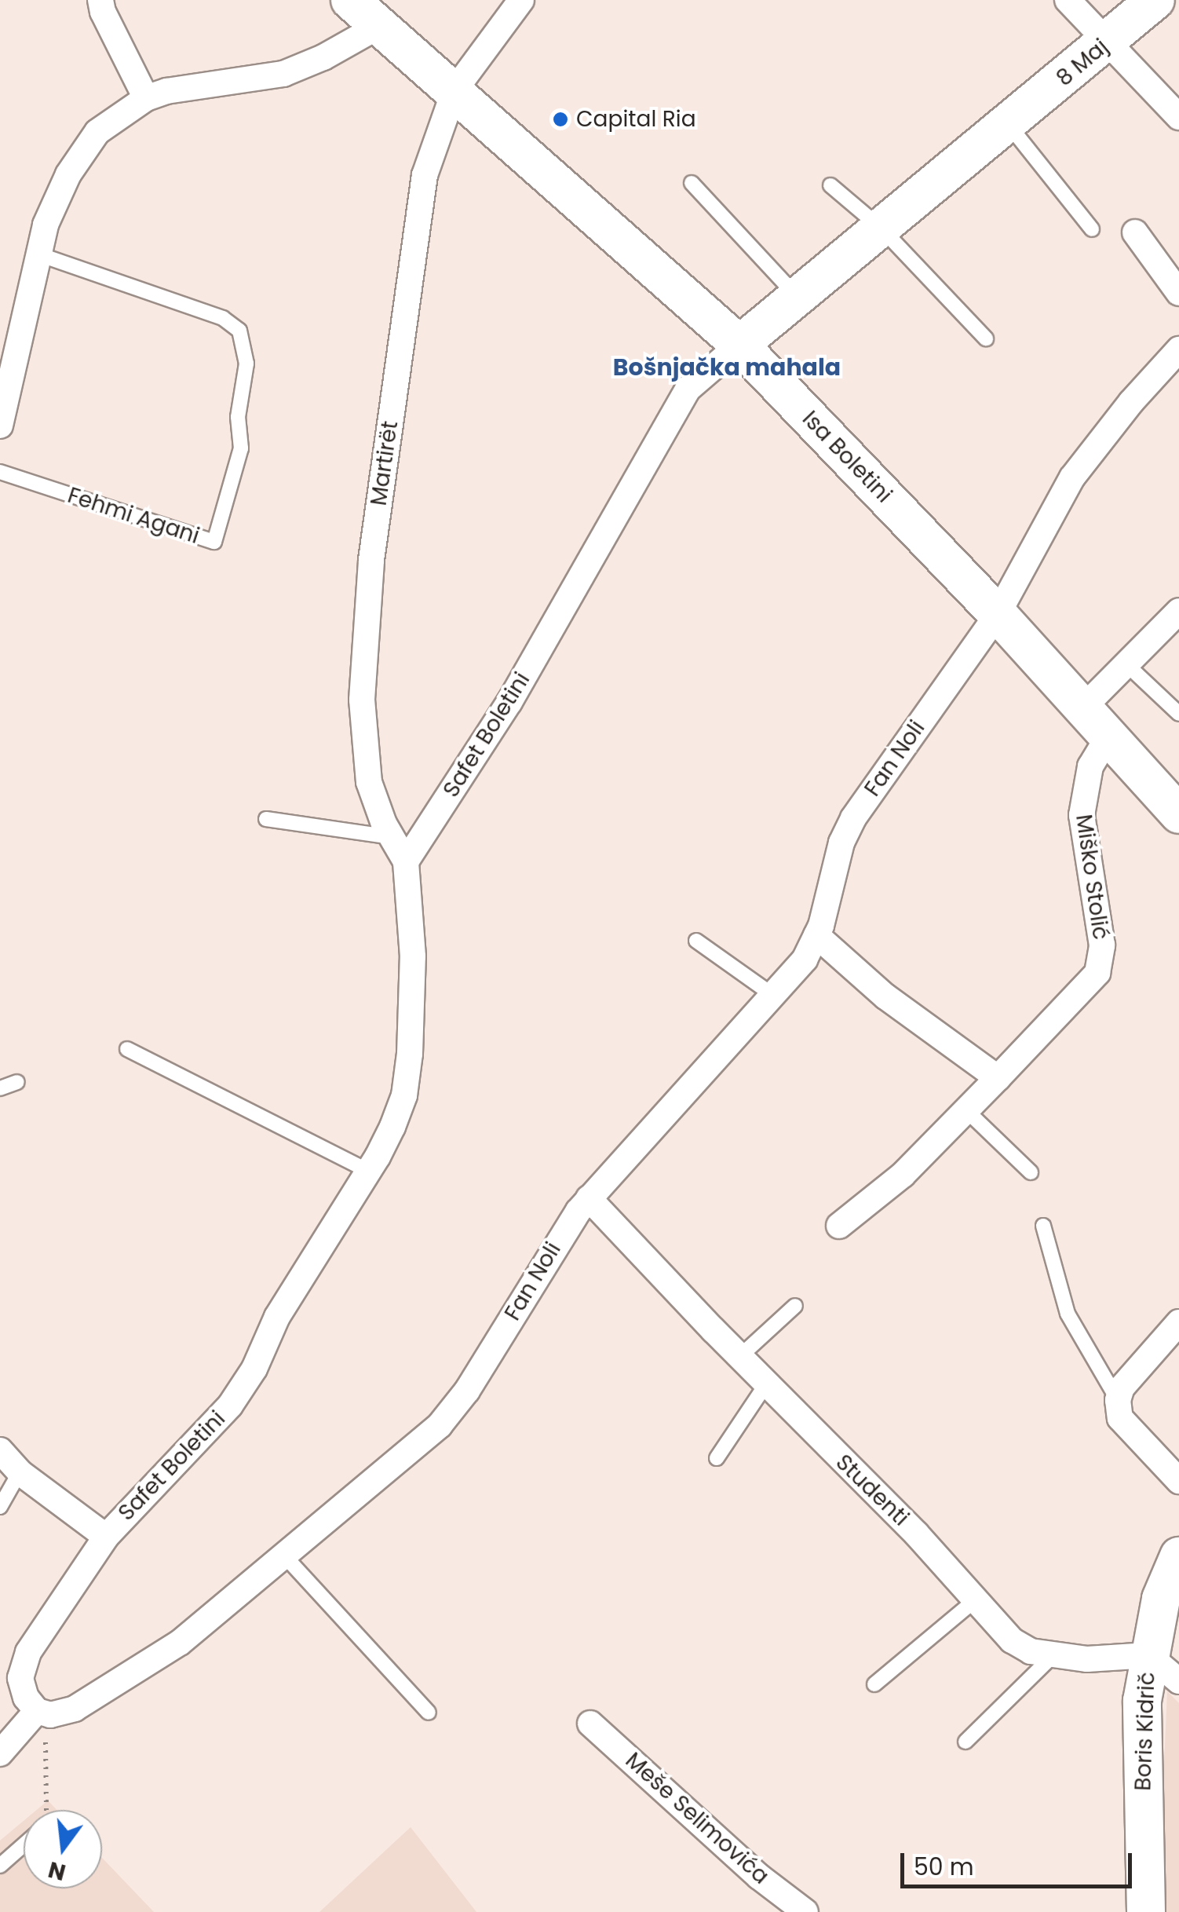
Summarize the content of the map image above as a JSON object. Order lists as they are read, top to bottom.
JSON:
{
  "streets": {
    "main road": ["8 Maj", "Isa Boletini", "Boris Kidrič"],
    "street": [
      "Martirët",
      "Safet Boletini",
      "Fan Noli",
      "Miško Stolić",
      "Studenti",
      "Meše Selimovića"
    ],
    "lane": ["Fehmi Agani"]
  },
  "crossings": [
    ["8 Maj", "Isa Boletini"],
    ["8 Maj", "Safet Boletini"],
    ["Isa Boletini", "Martirët"],
    ["Isa Boletini", "Safet Boletini"],
    ["Isa Boletini", "Fan Noli"],
    ["Isa Boletini", "Miško Stolić"],
    ["Martirët", "Safet Boletini"],
    ["Safet Boletini", "Fan Noli"],
    ["Fan Noli", "Studenti"],
    ["Studenti", "Boris Kidrič"]
  ],
  "districts": ["Bošnjačka mahala"],
  "places": ["Capital Ria"],
  "scale_bar": "50 m",
  "north": "bottom"
}
